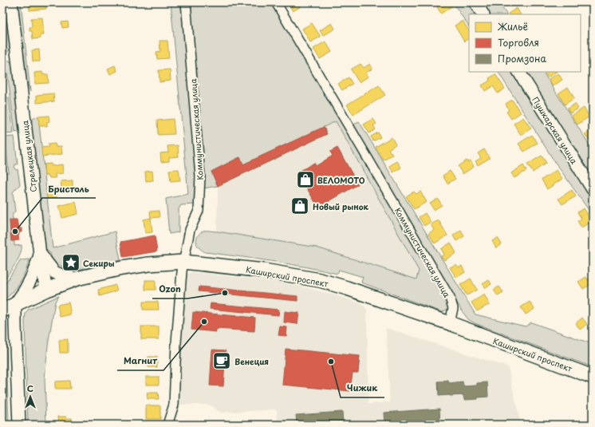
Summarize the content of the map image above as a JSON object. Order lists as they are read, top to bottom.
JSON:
{
  "streets": {
    "main road": ["Пушкарская улица", "Стрелецкая улица", "Каширский проспект"],
    "street": ["Коммунистическая улица"]
  },
  "crossings": [
    ["Коммунистическая улица", "Каширский проспект"],
    ["Стрелецкая улица", "Каширский проспект"]
  ],
  "places": {
    "shop": ["ВЕЛОМОТО", "Новый рынок"],
    "other": [
      "Бристоль",
      "Ozon",
      "Магнит",
      "Чижик"
    ],
    "place": ["Секиры"],
    "cafe": ["Венеция"]
  },
  "legend": ["Жильё", "Торговля", "Промзона"],
  "north": "top"
}
